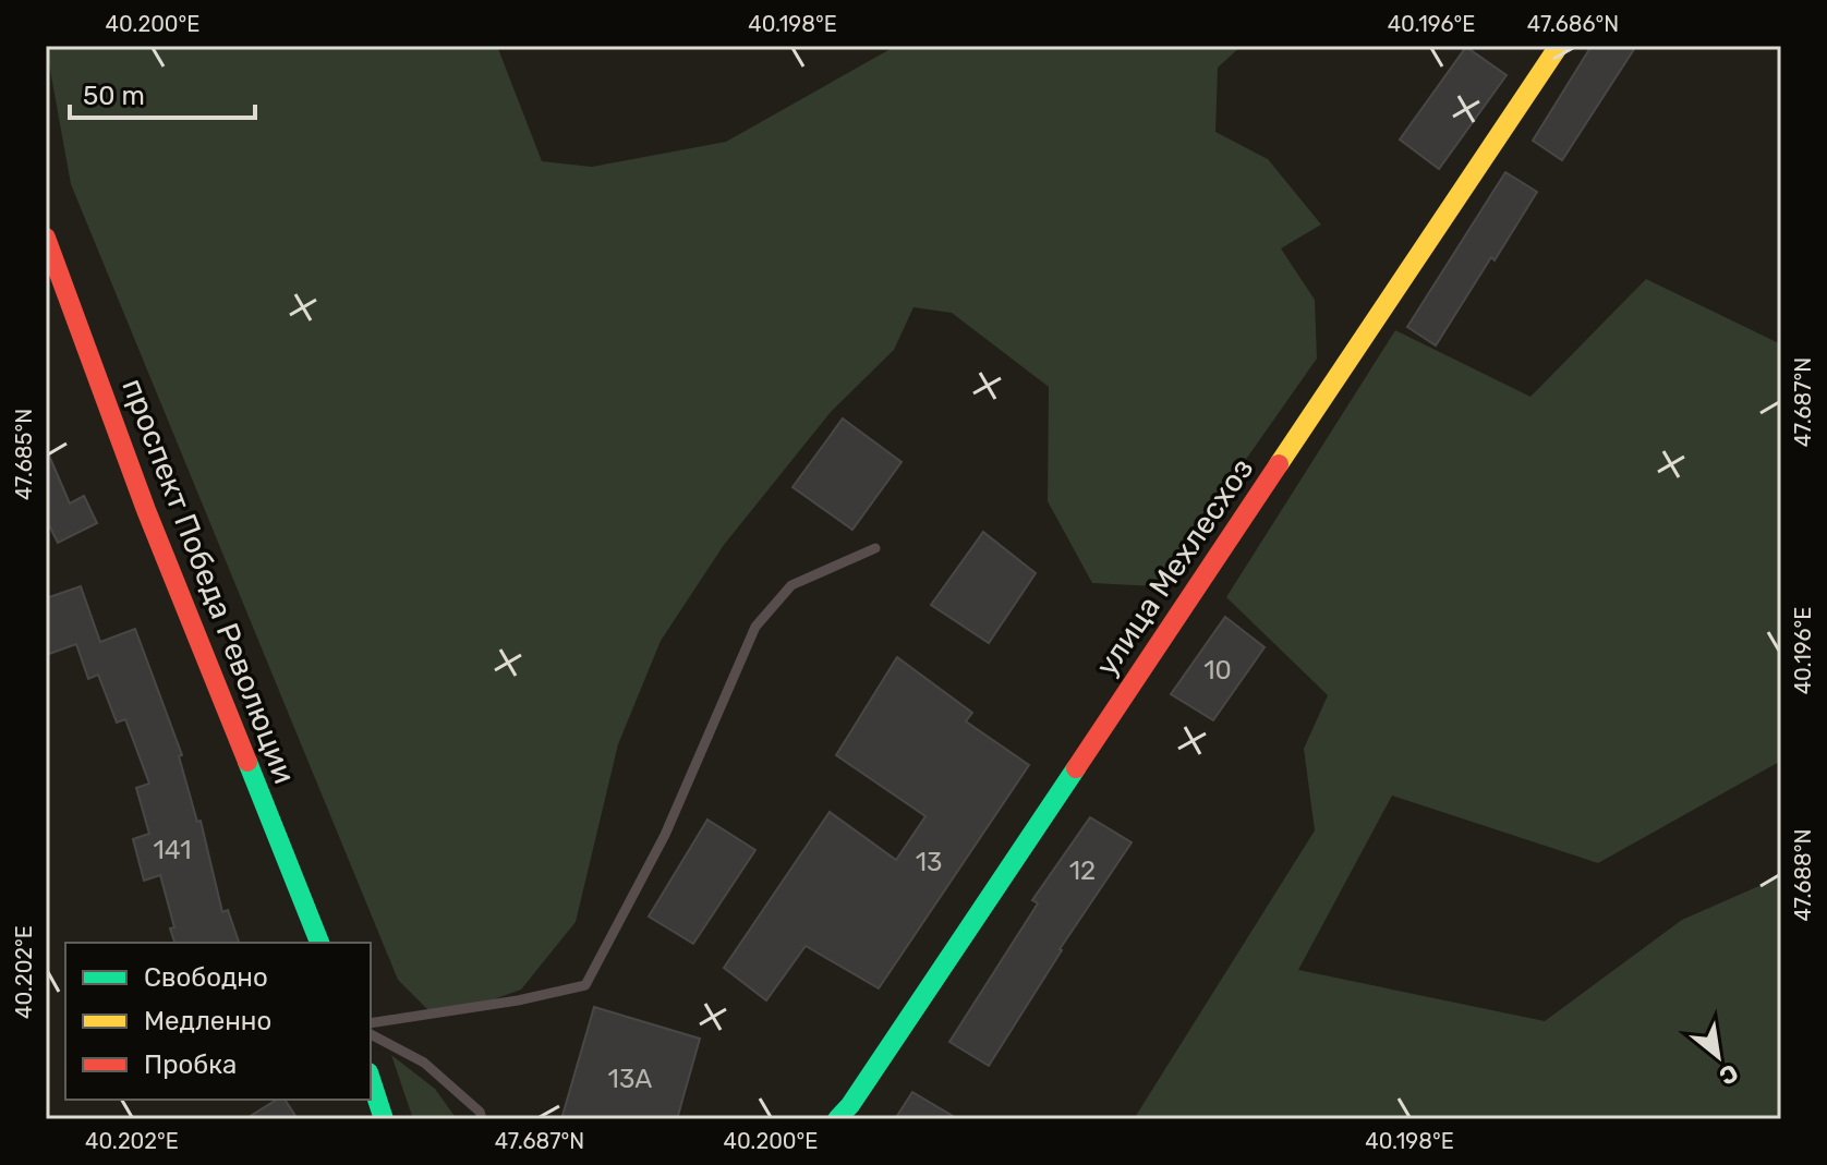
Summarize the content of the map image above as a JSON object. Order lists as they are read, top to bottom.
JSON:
{
  "streets": {
    "street": ["улица Мехлесхоз", "проспект Победа Революции"]
  },
  "house_numbers": [
    "10",
    "141",
    "13",
    "12",
    "13А"
  ],
  "legend": ["Свободно", "Медленно", "Пробка"],
  "scale_bar": "50 m",
  "north": "bottom right",
  "coordinates": [
    "40.200°E",
    "40.198°E",
    "40.196°E",
    "47.686°N",
    "47.687°N",
    "47.685°N",
    "47.688°N",
    "40.202°E"
  ]
}
